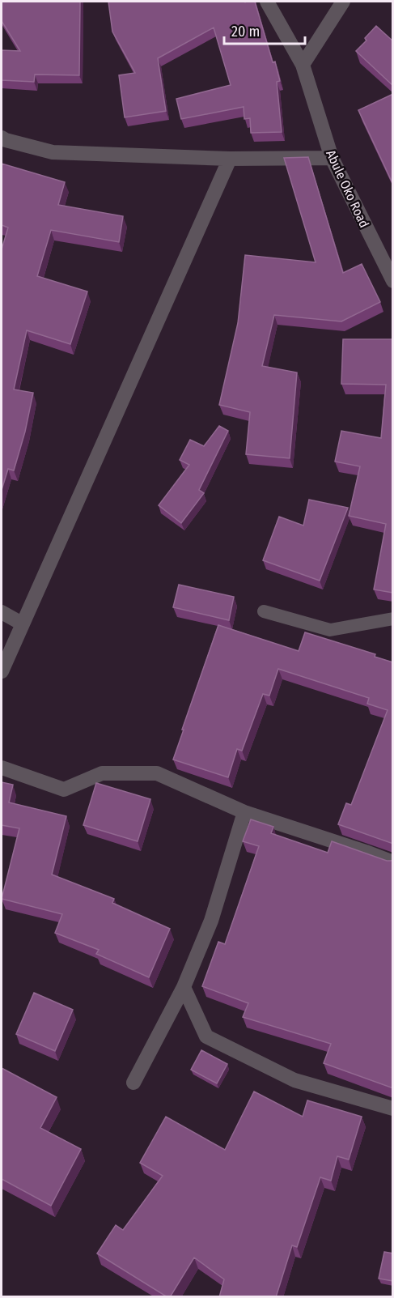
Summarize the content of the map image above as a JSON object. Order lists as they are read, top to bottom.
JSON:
{
  "streets": {
    "street": ["Abule Oko Road"]
  },
  "scale_bar": "20 m"
}
